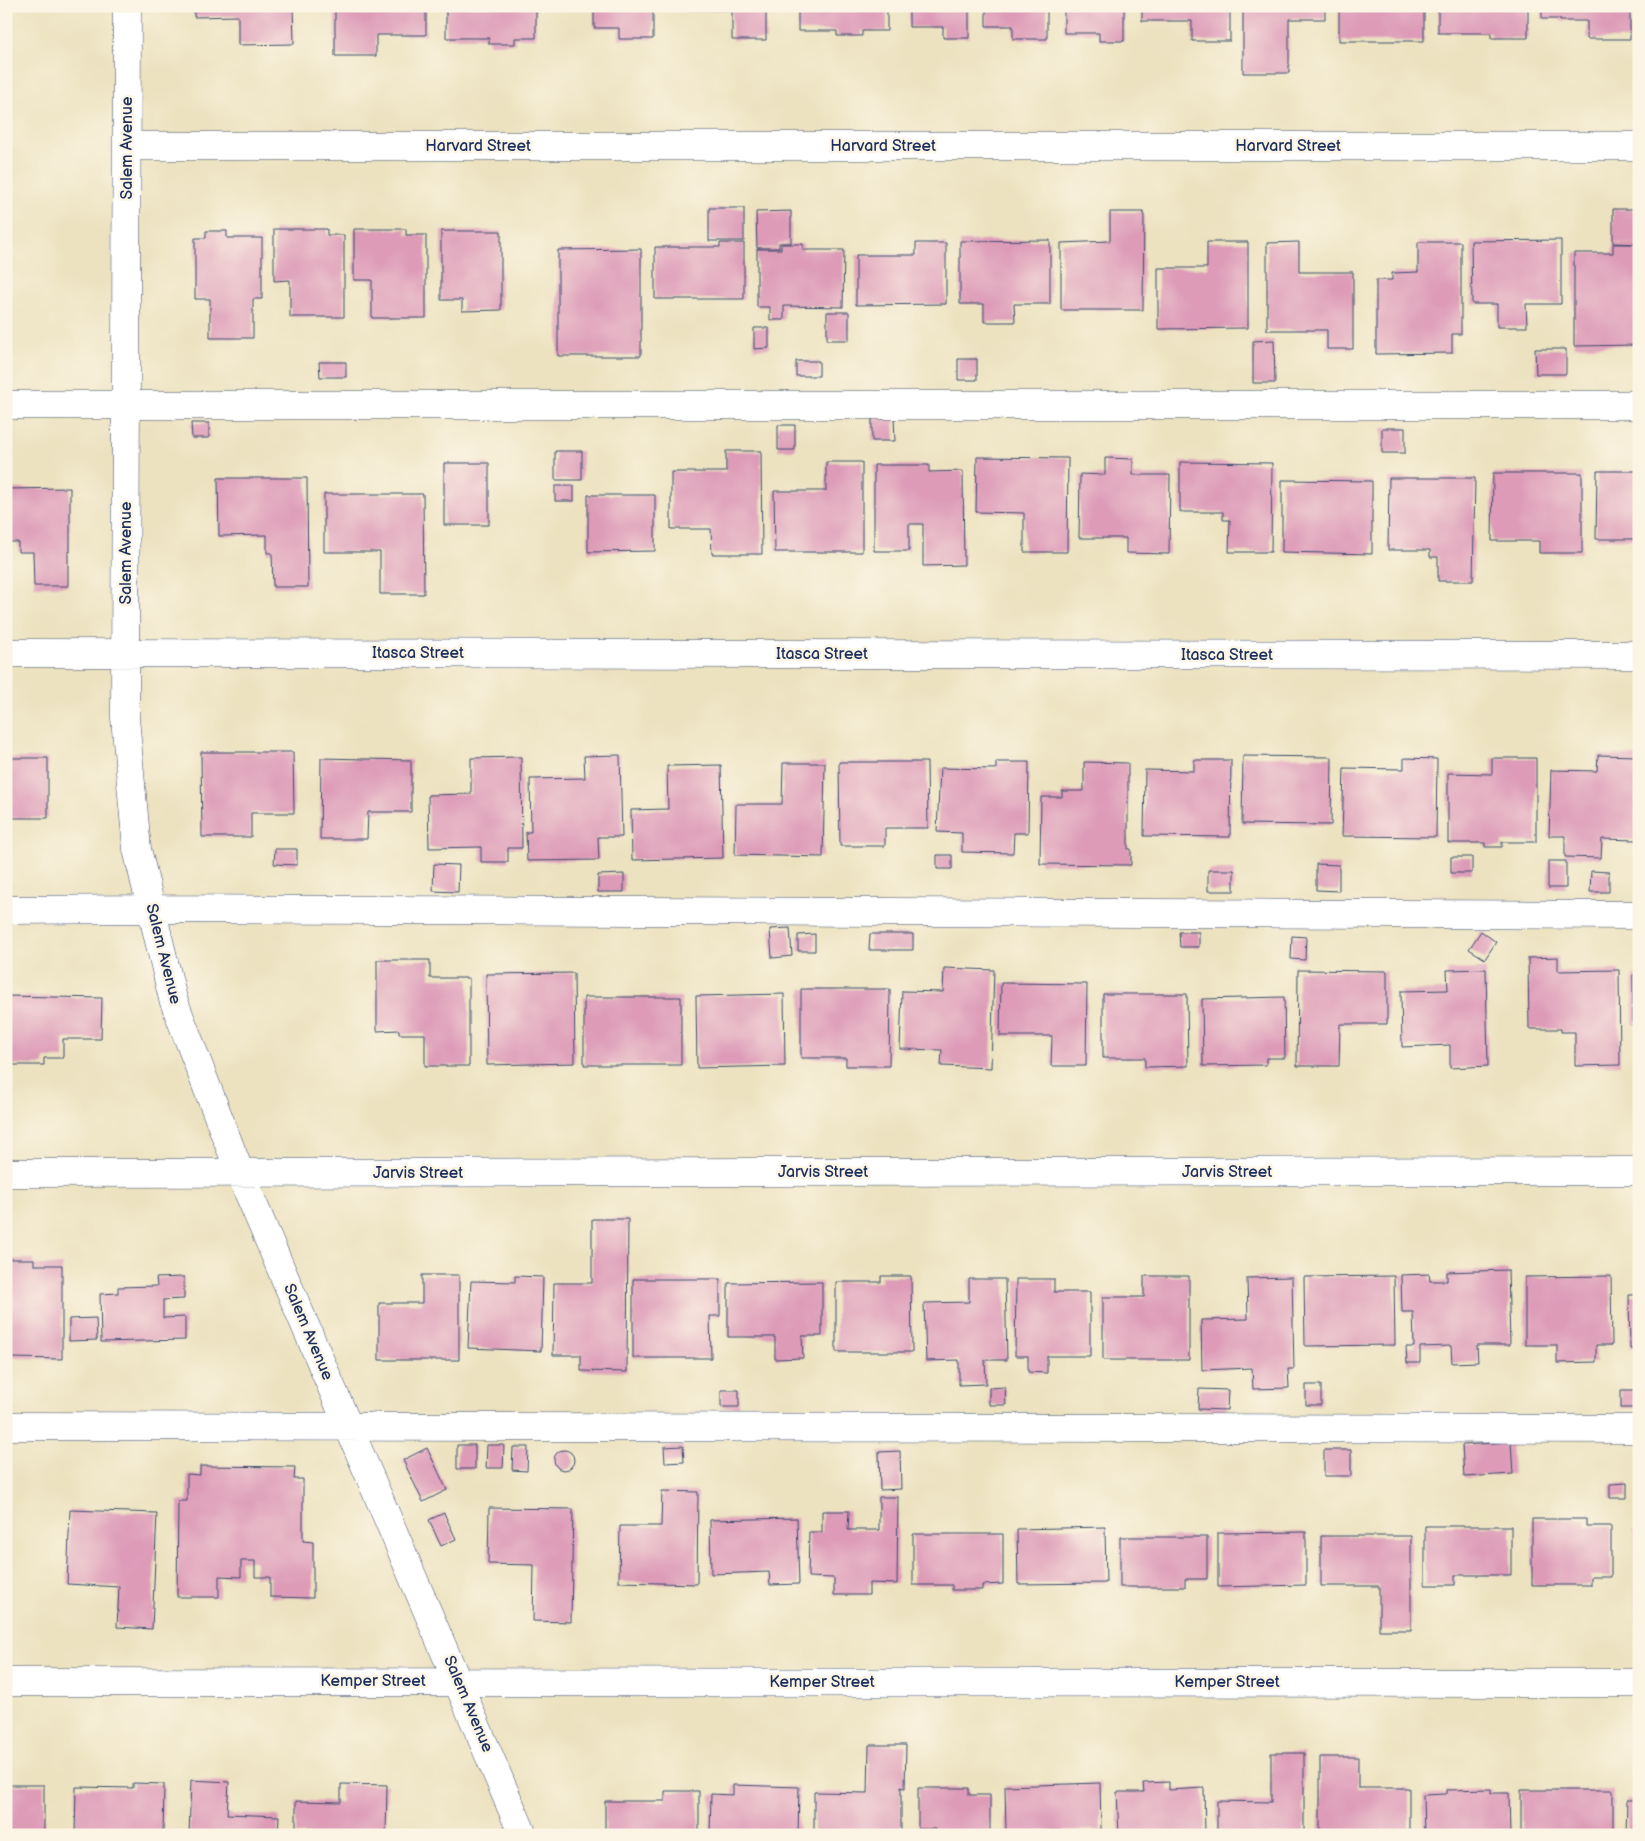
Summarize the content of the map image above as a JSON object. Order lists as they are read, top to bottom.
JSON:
{
  "streets": {
    "street": [
      "Harvard Street",
      "Salem Avenue",
      "Itasca Street",
      "Jarvis Street",
      "Kemper Street"
    ]
  },
  "crossings": [
    ["Harvard Street", "Salem Avenue"],
    ["Salem Avenue", "Itasca Street"],
    ["Salem Avenue", "Jarvis Street"],
    ["Salem Avenue", "Kemper Street"]
  ]
}
